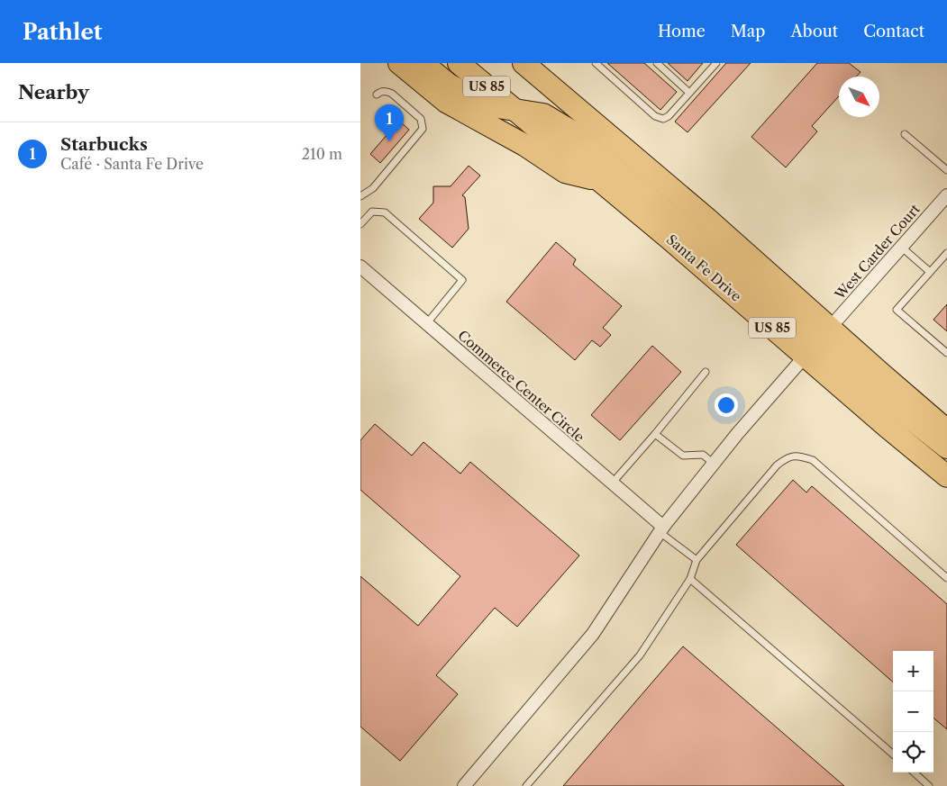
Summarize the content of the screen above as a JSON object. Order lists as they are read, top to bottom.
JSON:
{
  "streets": {
    "highway": ["US 85", "Santa Fe Drive"],
    "street": ["West Carder Court", "Commerce Center Circle"]
  },
  "crossings": [
    ["US 85", "West Carder Court"]
  ],
  "north": "bottom right",
  "page": {
    "header": "Pathlet",
    "nav": [
      "Home",
      "Map",
      "About",
      "Contact"
    ],
    "heading": "Nearby",
    "pins": "1",
    "list": [
      {
        "mark": "1",
        "name": "Starbucks",
        "note": "Café · Santa Fe Drive",
        "value": "210 m"
      }
    ],
    "map_buttons": ["+", "−"]
  }
}
